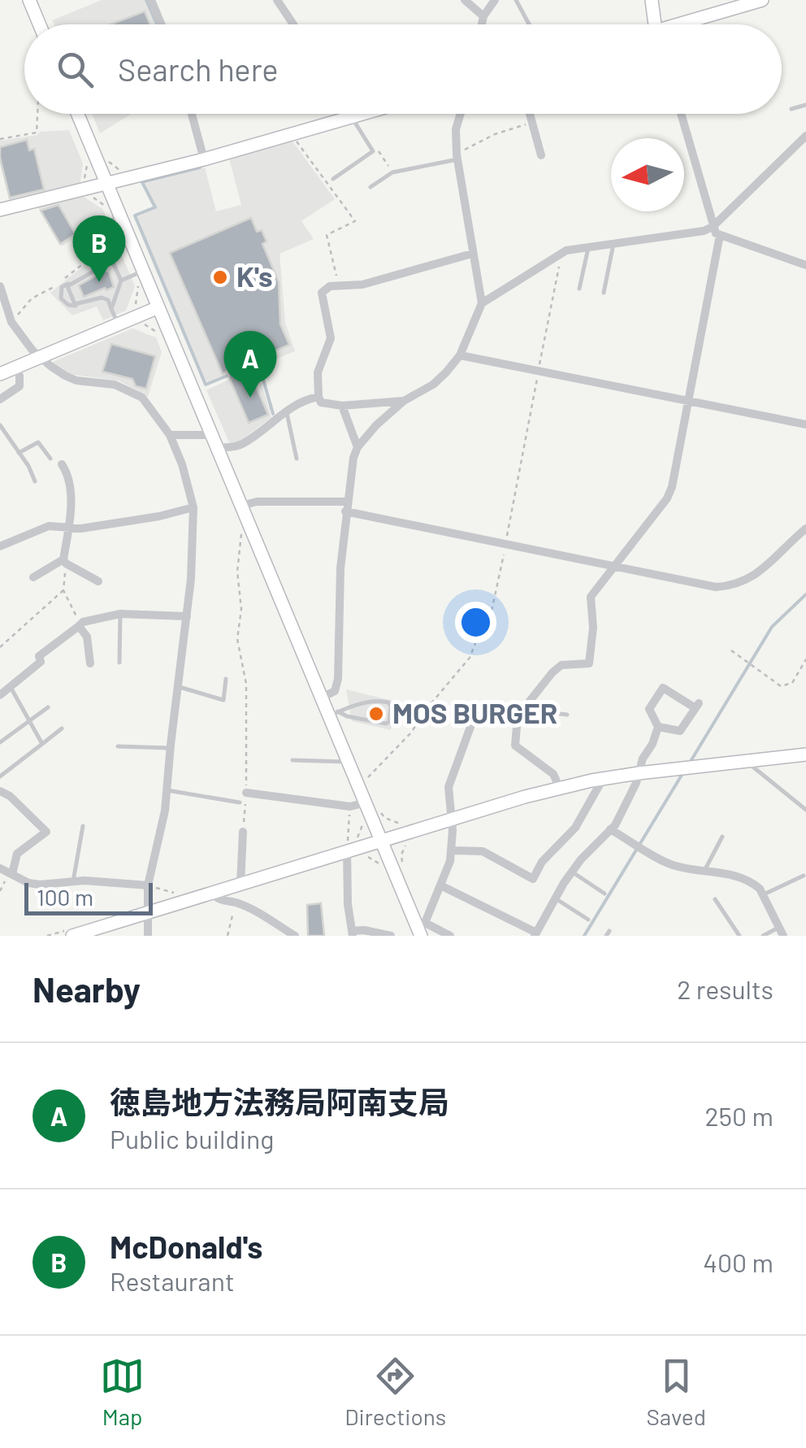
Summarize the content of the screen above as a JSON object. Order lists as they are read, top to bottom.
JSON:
{
  "places": ["K's", "MOS BURGER"],
  "scale_bar": "100 m",
  "north": "left",
  "page": {
    "search": "Search here",
    "pins": ["B", "A"],
    "scale": "100 m",
    "heading": ["Nearby", "2 results"],
    "list": [
      {
        "mark": "A",
        "name": "徳島地方法務局阿南支局",
        "note": "Public building",
        "value": "250 m"
      },
      {
        "mark": "B",
        "name": "McDonald's",
        "note": "Restaurant",
        "value": "400 m"
      }
    ],
    "nav": ["Map", "Directions", "Saved"]
  }
}
